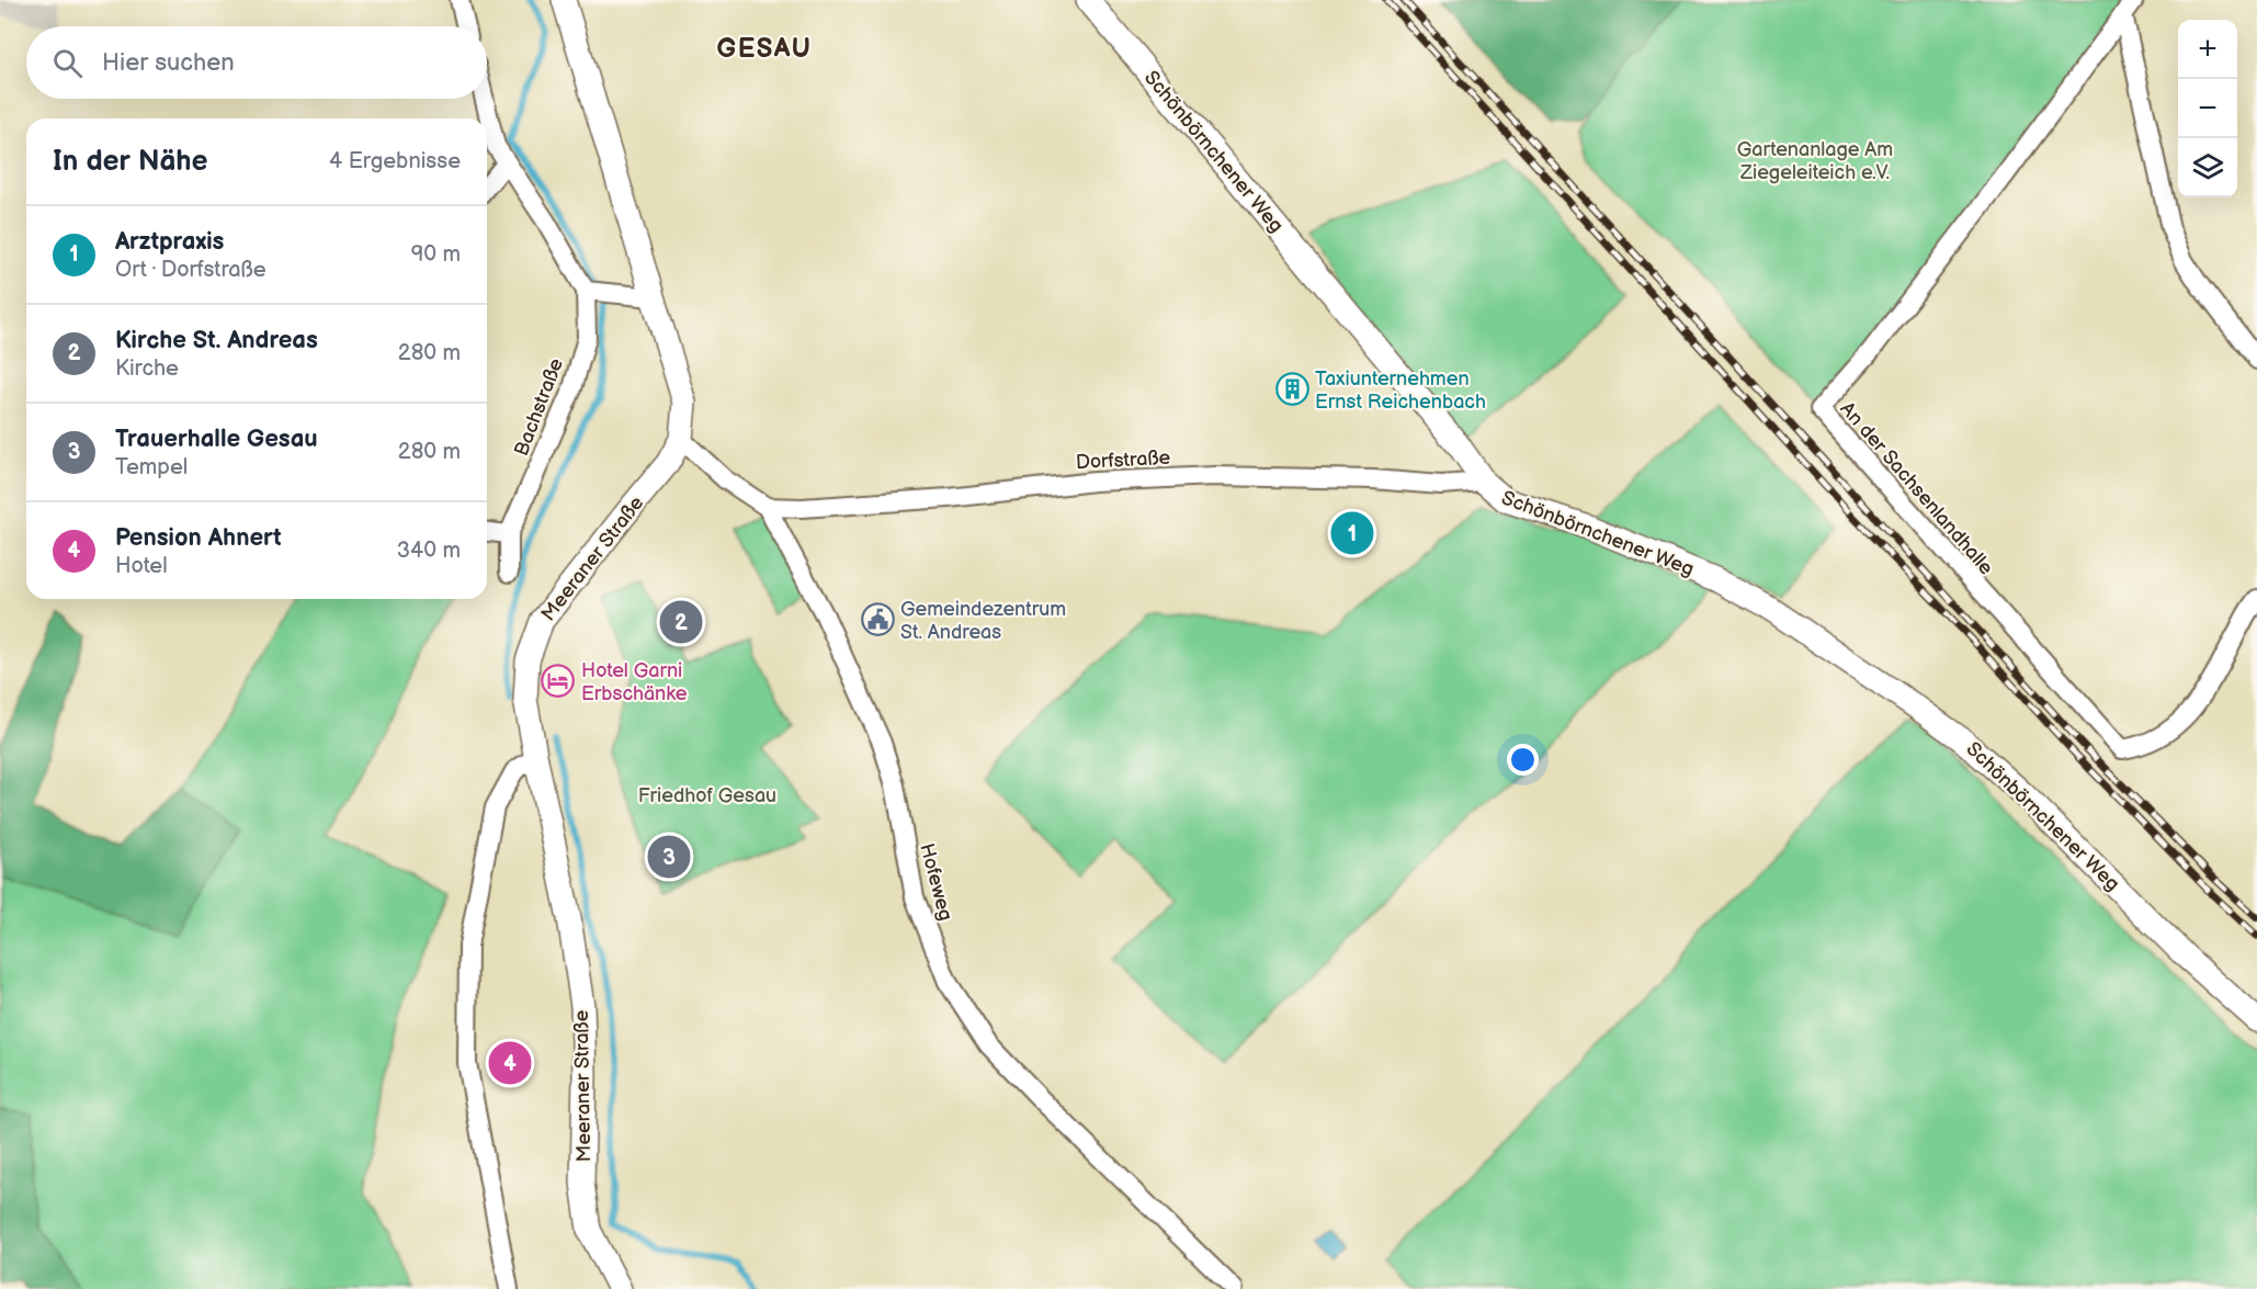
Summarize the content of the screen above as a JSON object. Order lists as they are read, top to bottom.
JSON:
{
  "streets": {
    "street": [
      "Schönbörnchener Weg",
      "Bachstraße",
      "Dorfstraße",
      "An der Sachsenlandhalle",
      "Meeraner Straße",
      "Hofeweg"
    ]
  },
  "crossings": [
    ["Schönbörnchener Weg", "Dorfstraße"],
    ["Dorfstraße", "Hofeweg"],
    ["Meeraner Straße", "Hofeweg"]
  ],
  "districts": ["GESAU"],
  "parks": ["Gartenanlage Am Ziegeleiteich e.V.", "Friedhof Gesau"],
  "places": {
    "building": ["Taxiunternehmen Ernst Reichenbach"],
    "public building": ["Gemeindezentrum St. Andreas"],
    "hotel": ["Hotel Garni Erbschänke"]
  },
  "page": {
    "map_buttons": ["+", "−"],
    "search": "Hier suchen",
    "heading": ["In der Nähe", "4 Ergebnisse"],
    "list": [
      {
        "mark": "1",
        "name": "Arztpraxis",
        "note": "Ort · Dorfstraße",
        "value": "90 m"
      },
      {
        "mark": "2",
        "name": "Kirche St. Andreas",
        "note": "Kirche",
        "value": "280 m"
      },
      {
        "mark": "3",
        "name": "Trauerhalle Gesau",
        "note": "Tempel",
        "value": "280 m"
      },
      {
        "mark": "4",
        "name": "Pension Ahnert",
        "note": "Hotel",
        "value": "340 m"
      }
    ],
    "pins": [
      "1",
      "2",
      "3",
      "4"
    ]
  }
}
